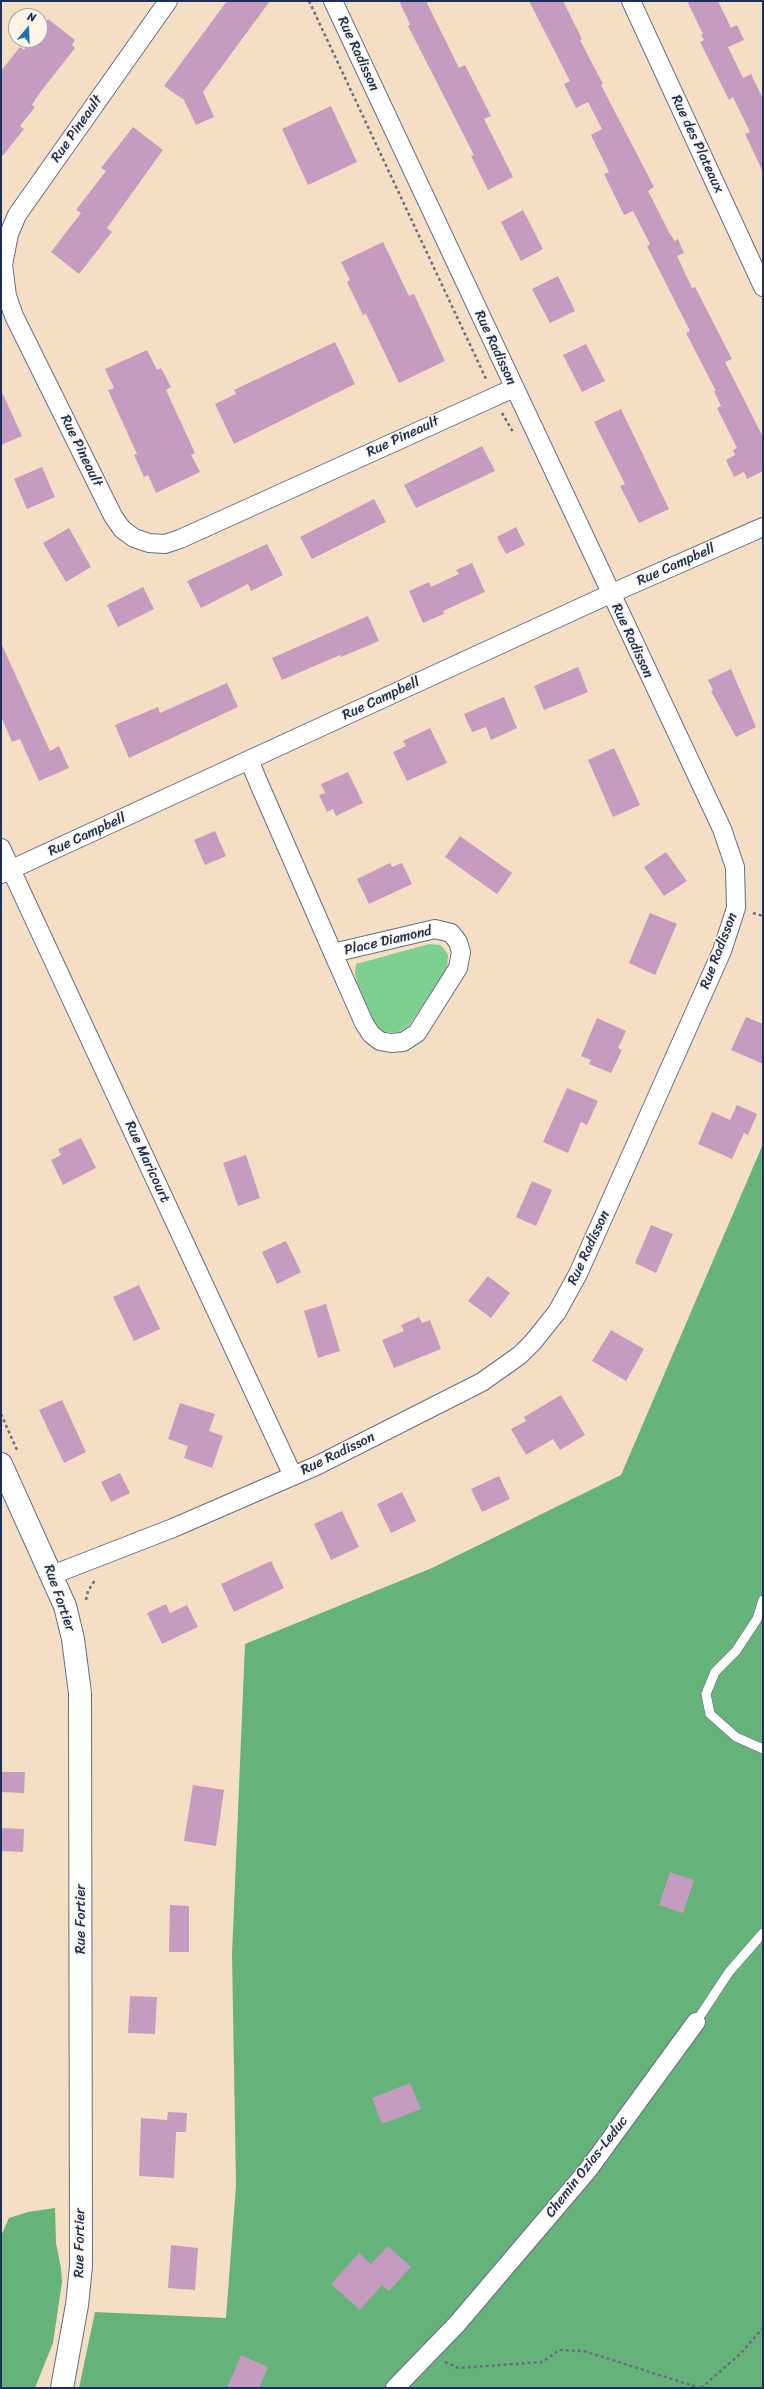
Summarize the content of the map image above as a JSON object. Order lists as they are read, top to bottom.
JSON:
{
  "streets": {
    "street": [
      "Rue Radisson",
      "Rue Pineault",
      "Rue des Plateaux",
      "Rue Campbell",
      "Place Diamond",
      "Rue Maricourt",
      "Rue Fortier",
      "Chemin Ozias-Leduc"
    ]
  },
  "crossings": [
    ["Rue Radisson", "Rue Pineault"],
    ["Rue Radisson", "Rue Campbell"],
    ["Rue Radisson", "Rue Maricourt"],
    ["Rue Radisson", "Rue Fortier"],
    ["Rue Campbell", "Place Diamond"],
    ["Rue Campbell", "Rue Maricourt"]
  ],
  "north": "top"
}
